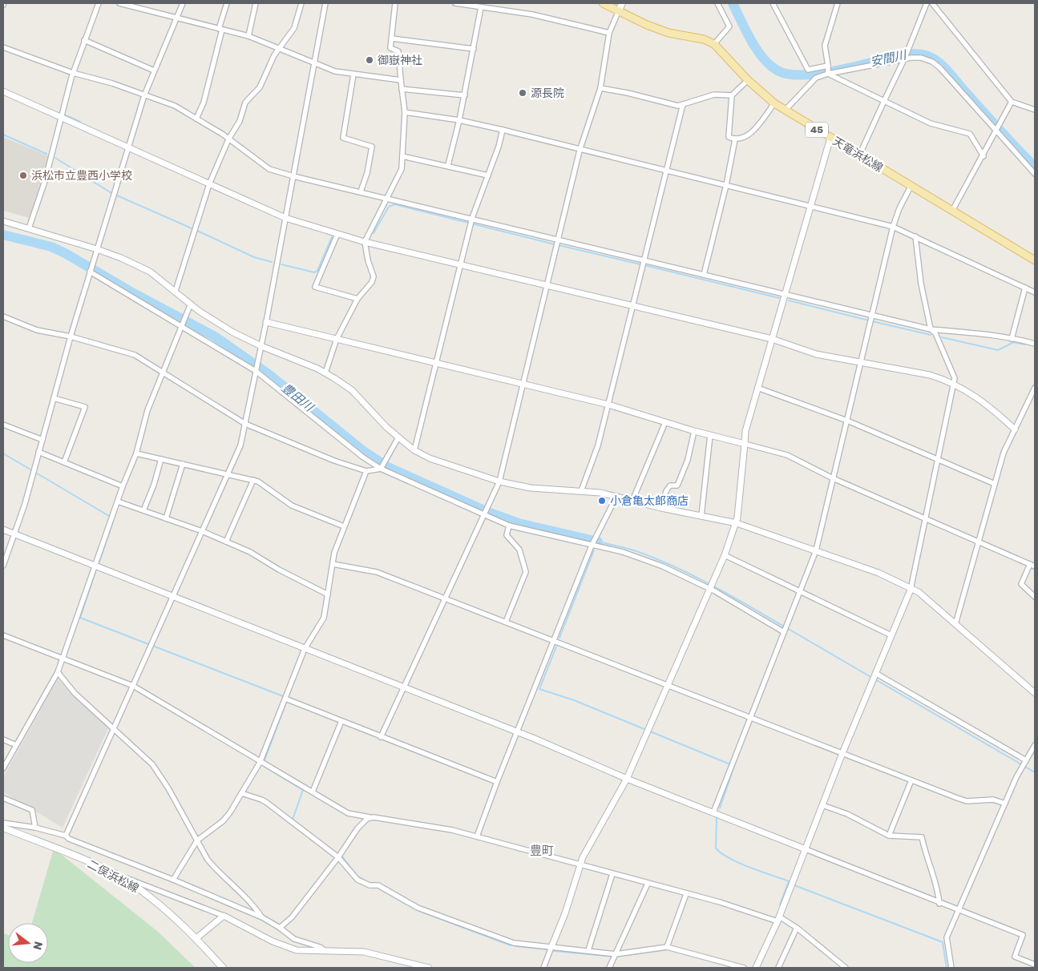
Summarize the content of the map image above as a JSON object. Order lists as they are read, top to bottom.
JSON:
{
  "streets": {
    "main road": ["45", "天竜浜松線", "二俣浜松線"]
  },
  "districts": ["豊町"],
  "water": ["安間川", "豊田川"],
  "places": [
    "御嶽神社",
    "源長院",
    "浜松市立豊西小学校",
    "小倉亀太郎商店"
  ],
  "north": "right"
}
